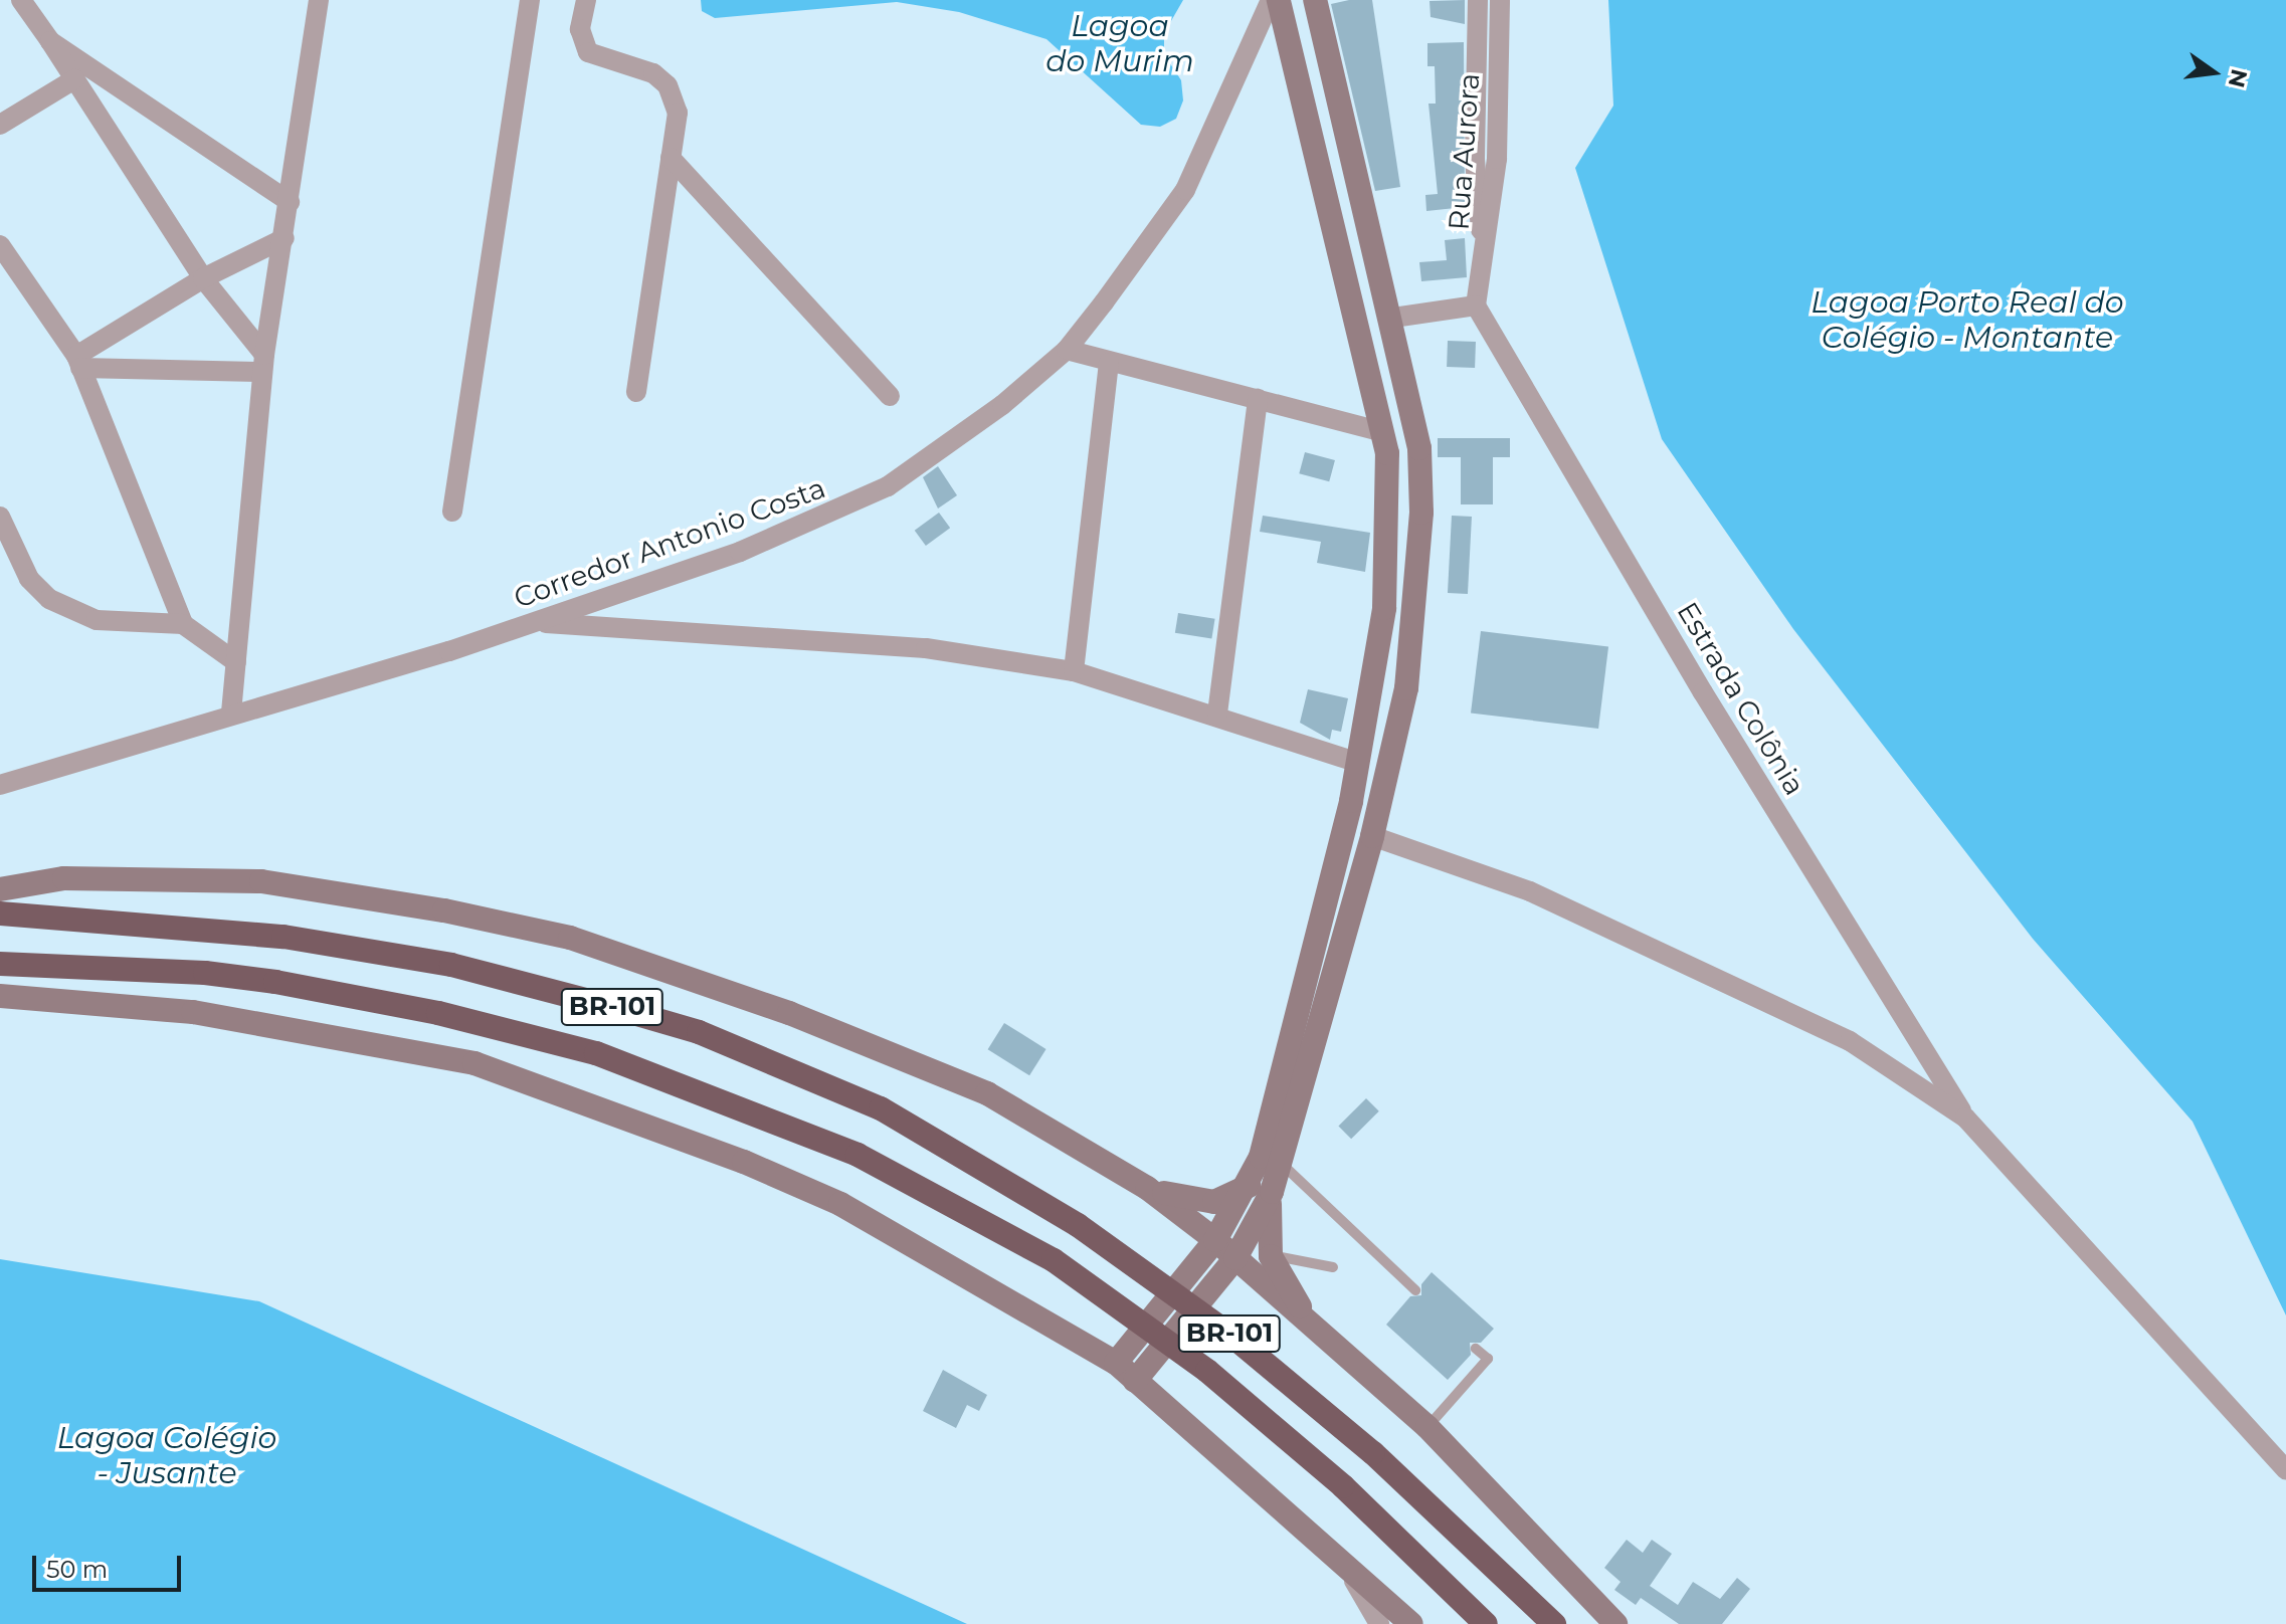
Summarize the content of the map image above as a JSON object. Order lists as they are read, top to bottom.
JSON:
{
  "streets": {
    "highway": ["BR-101"],
    "street": ["Rua Aurora", "Corredor Antonio Costa", "Estrada Colônia"]
  },
  "water": ["Lagoa do Murim", "Lagoa Porto Real do Colégio - Montante", "Lagoa Colégio - Jusante"],
  "scale_bar": "50 m",
  "north": "right"
}
